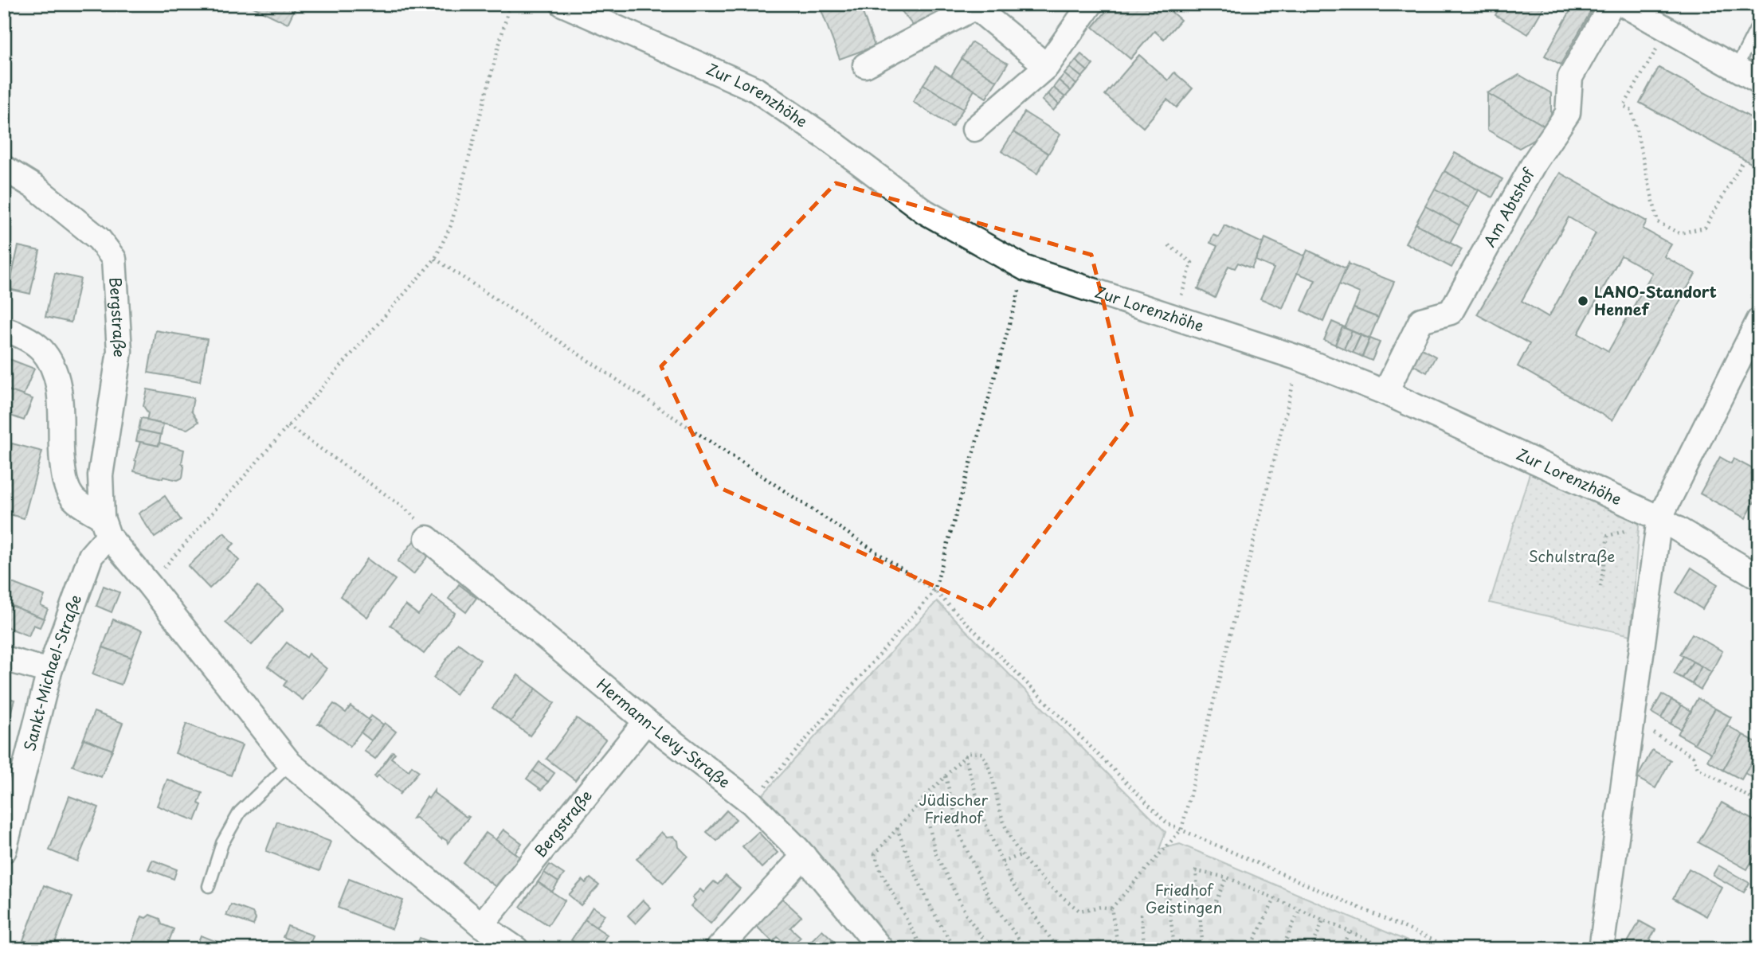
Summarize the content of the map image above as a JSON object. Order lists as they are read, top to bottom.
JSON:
{
  "streets": {
    "street": [
      "Zur Lorenzhöhe",
      "Am Abtshof",
      "Bergstraße",
      "Sankt-Michael-Straße",
      "Hermann-Levy-Straße"
    ]
  },
  "crossings": [
    ["Zur Lorenzhöhe", "Am Abtshof"],
    ["Bergstraße", "Sankt-Michael-Straße"],
    ["Bergstraße", "Hermann-Levy-Straße"]
  ],
  "parks": ["Schulstraße", "Jüdischer Friedhof", "Friedhof Geistingen"],
  "places": ["LANO-Standort Hennef"]
}
